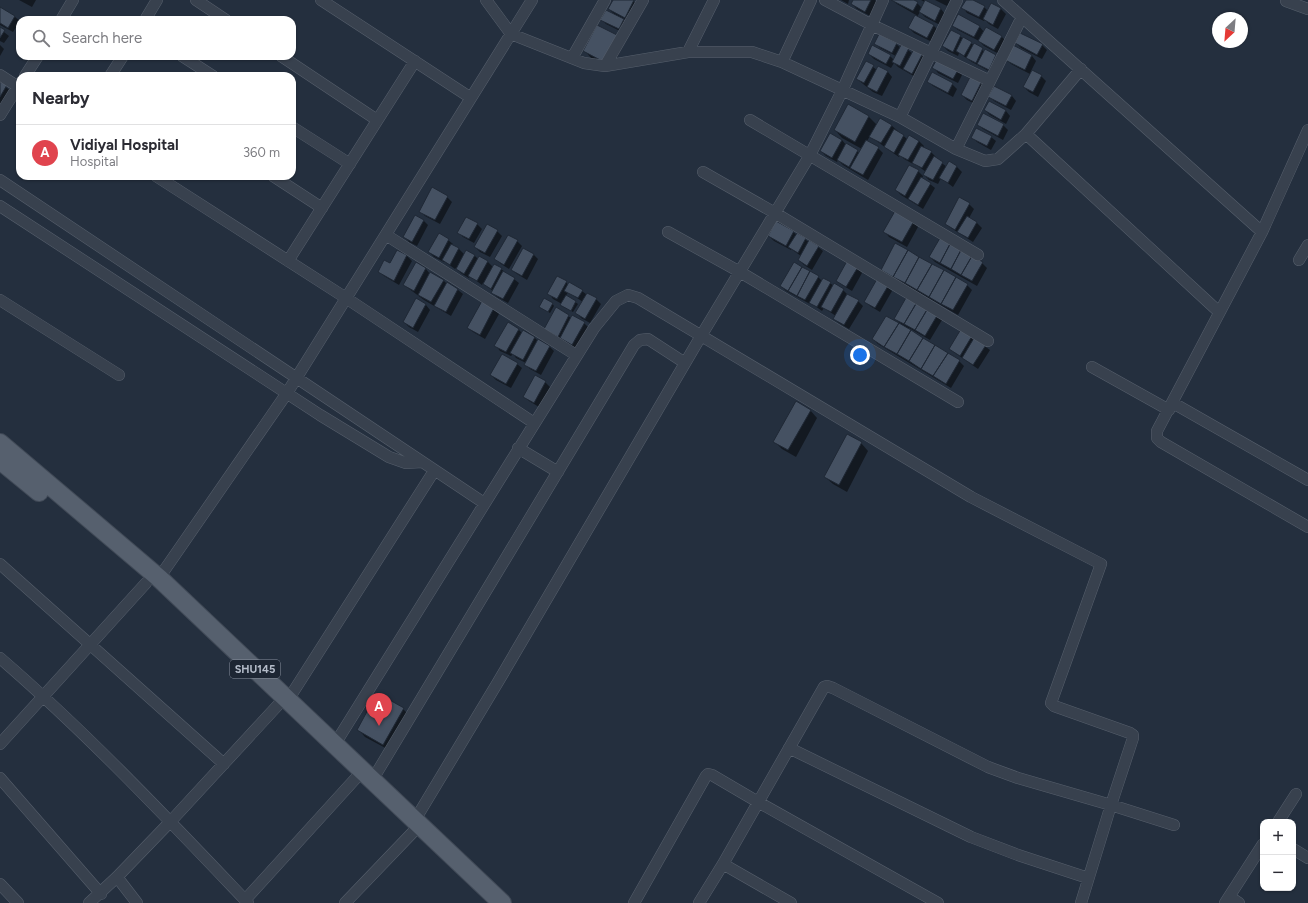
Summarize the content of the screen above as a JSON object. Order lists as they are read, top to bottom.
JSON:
{
  "north": "bottom left",
  "page": {
    "search": "Search here",
    "heading": "Nearby",
    "list": [
      {
        "mark": "A",
        "name": "Vidiyal Hospital",
        "note": "Hospital",
        "value": "360 m"
      }
    ],
    "pins": "A",
    "map_buttons": ["+", "−"]
  }
}
